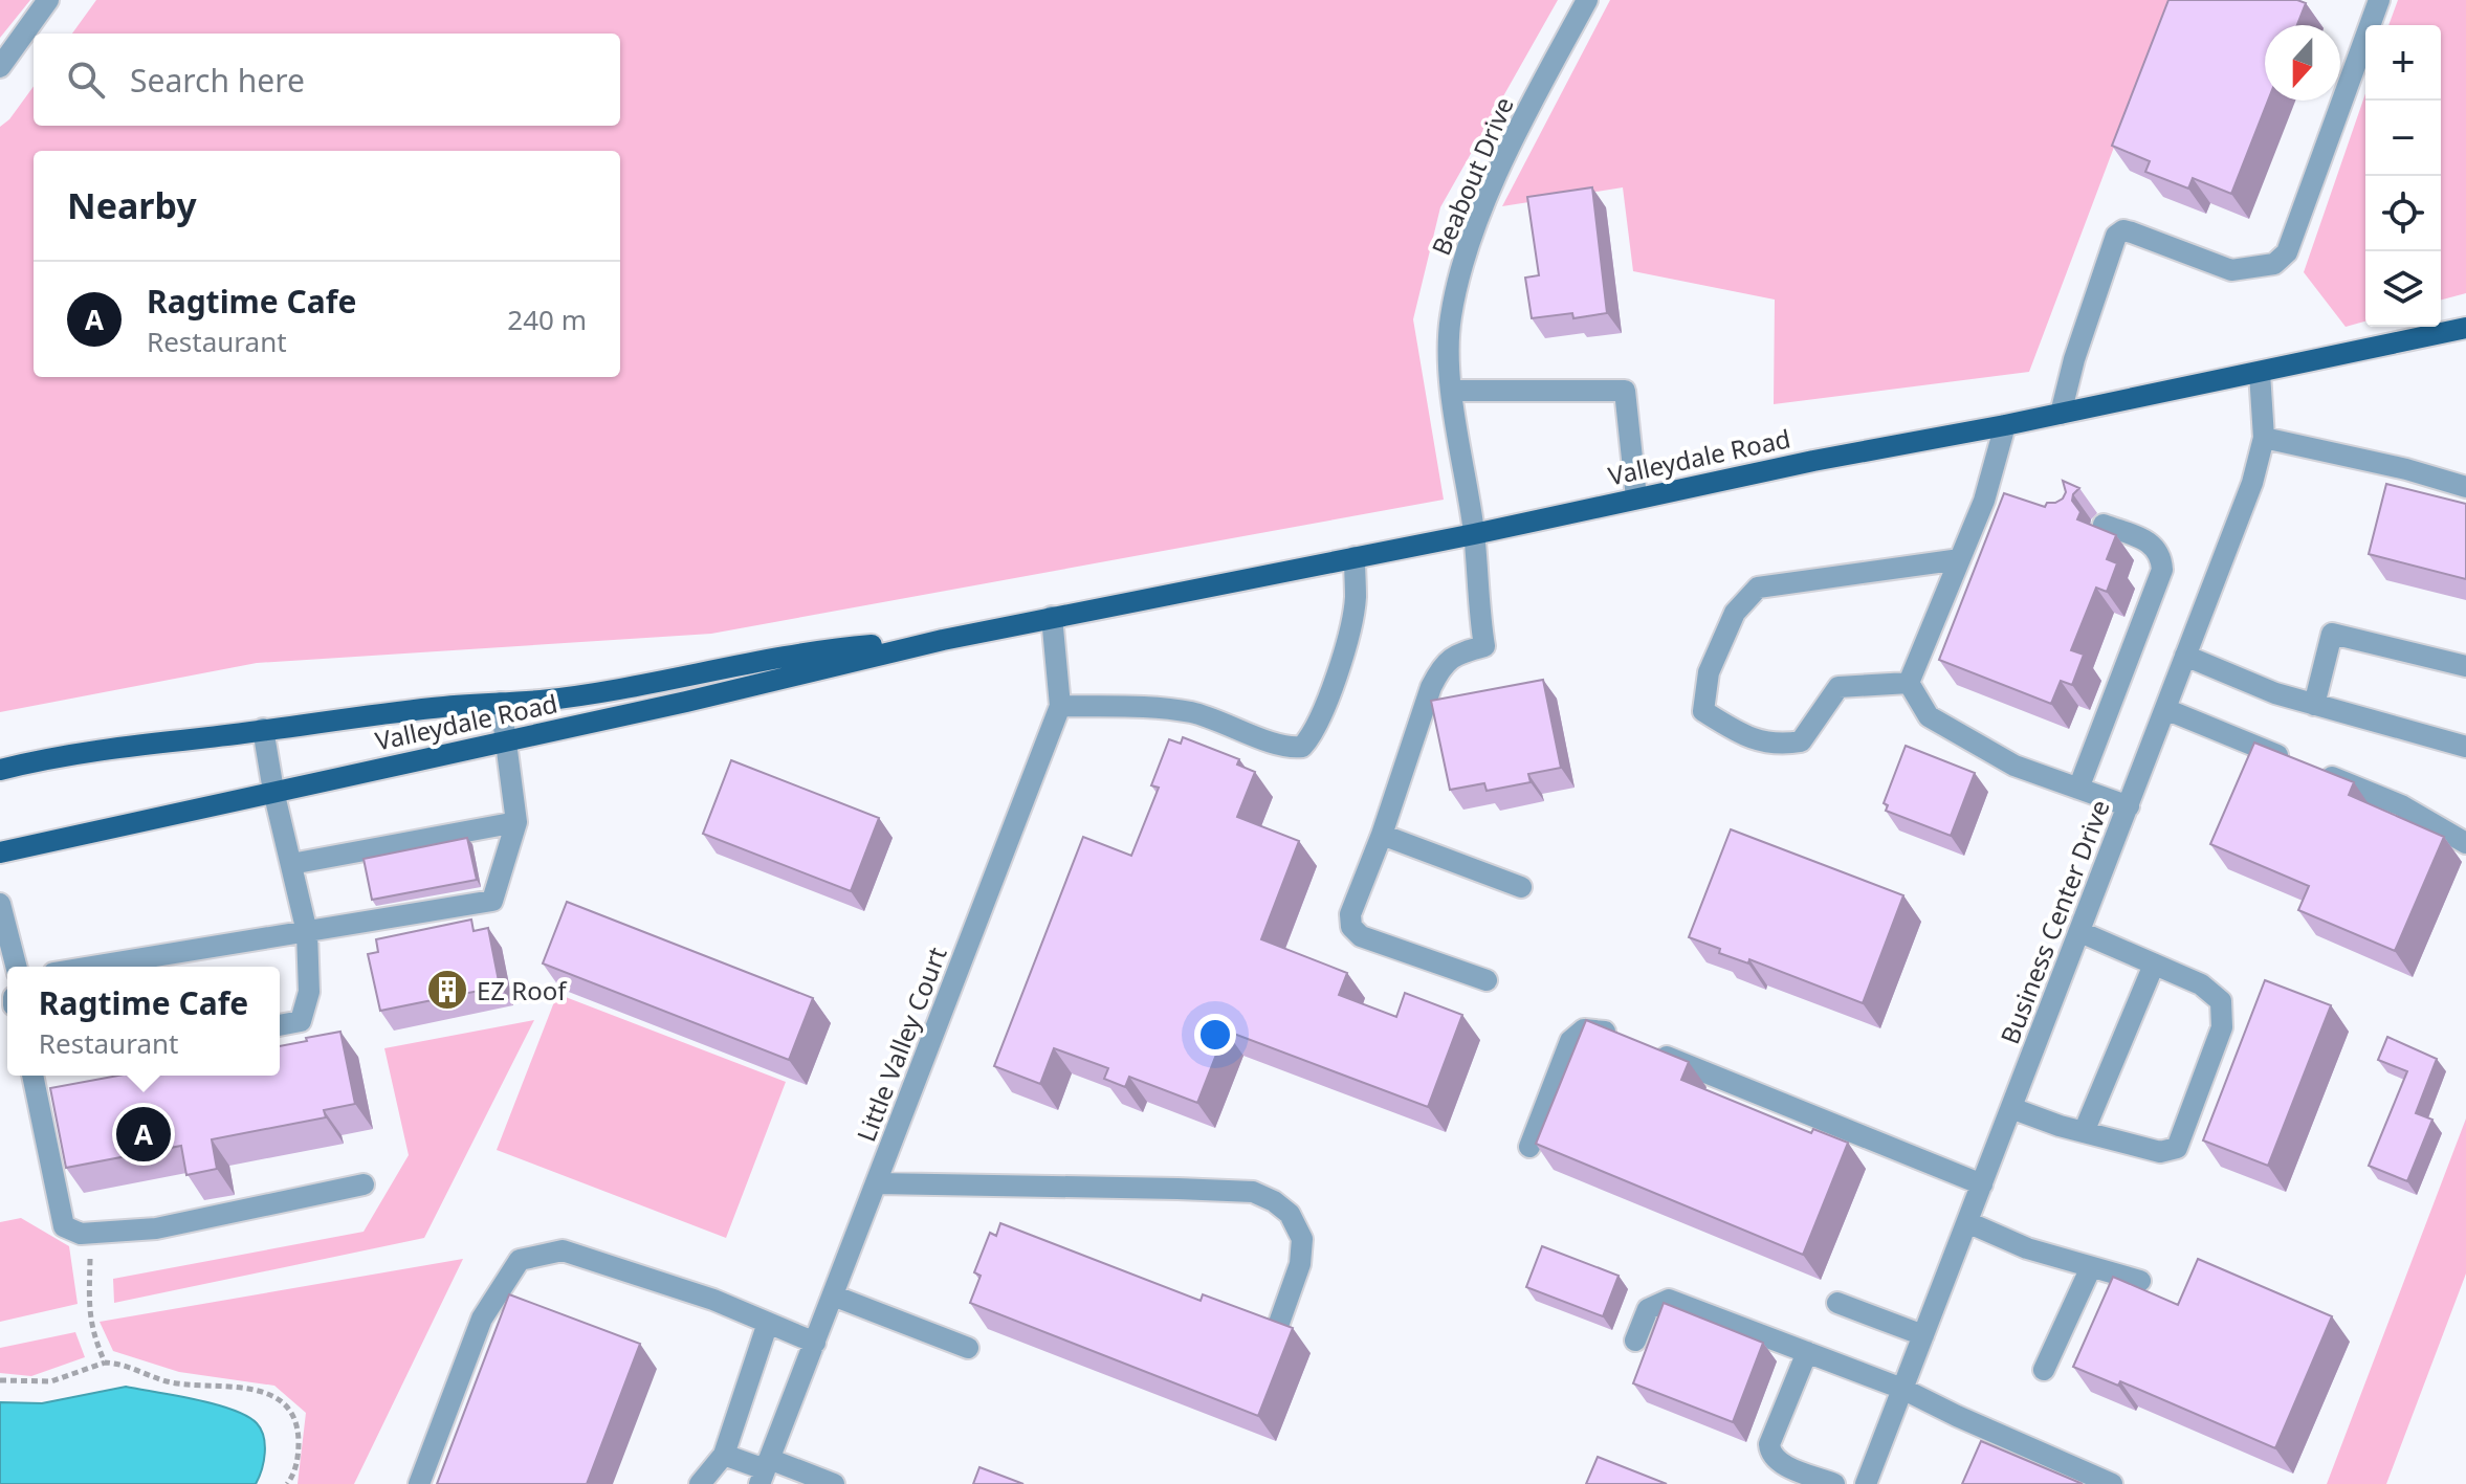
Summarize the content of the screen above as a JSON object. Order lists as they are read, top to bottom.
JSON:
{
  "streets": {
    "main road": ["Valleydale Road"],
    "street": ["Beabout Drive", "Business Center Drive", "Little Valley Court"]
  },
  "crossings": [
    ["Beabout Drive", "Valleydale Road"],
    ["Valleydale Road", "Business Center Drive"],
    ["Valleydale Road", "Little Valley Court"]
  ],
  "places": {
    "building": ["EZ Roof"]
  },
  "north": "bottom",
  "page": {
    "map_buttons": ["+", "−"],
    "search": "Search here",
    "heading": "Nearby",
    "list": [
      {
        "mark": "A",
        "name": "Ragtime Cafe",
        "note": "Restaurant",
        "value": "240 m"
      }
    ],
    "popup": ["Ragtime Cafe", "Restaurant"],
    "pins": "A"
  }
}
